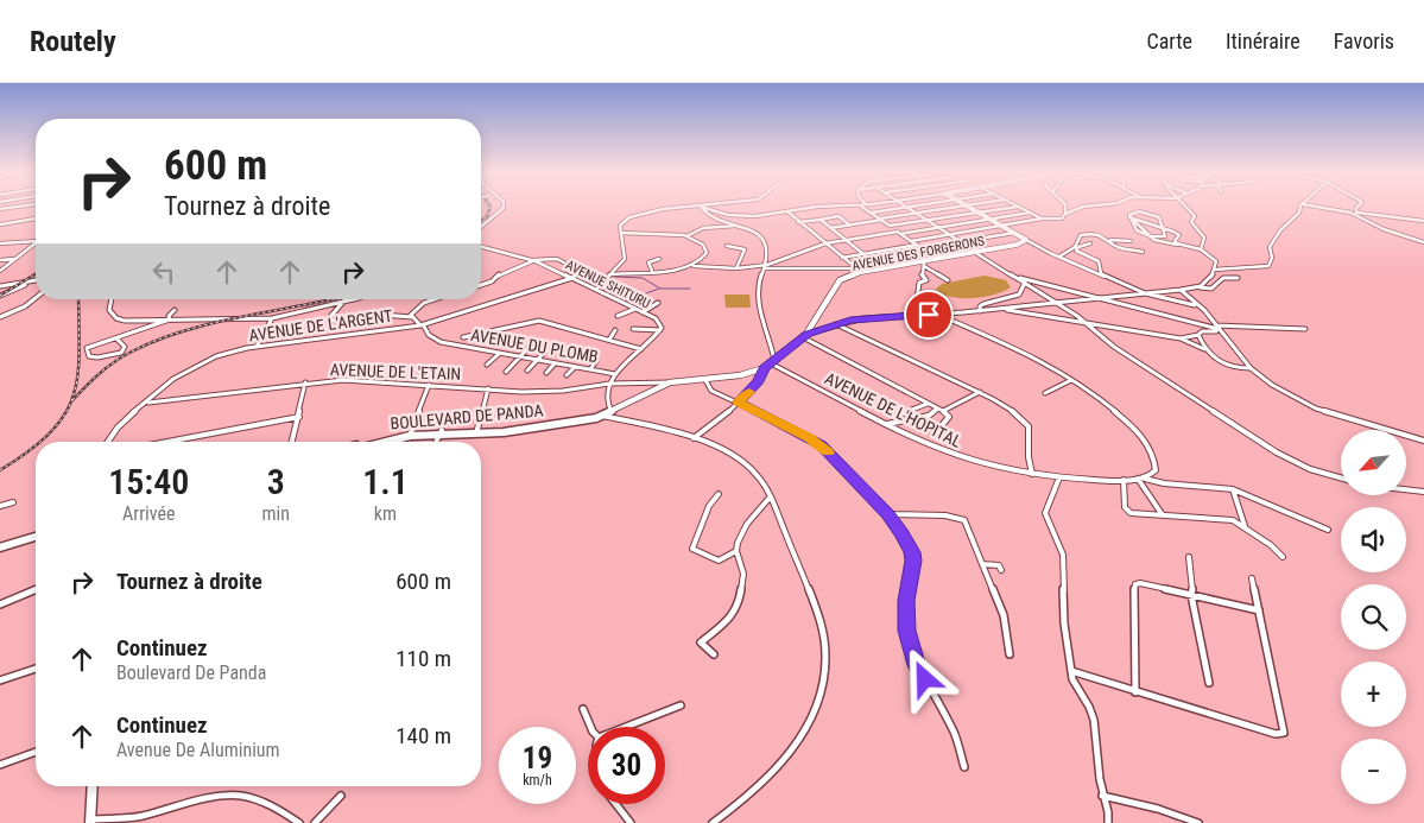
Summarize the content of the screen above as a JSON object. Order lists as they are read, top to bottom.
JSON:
{
  "streets": {
    "street": [
      "AVENUE DES FORGERONS",
      "AVENUE SHITURU",
      "AVENUE DE L'ARGENT",
      "AVENUE DU PLOMB",
      "AVENUE DE L'ETAIN",
      "AVENUE DE L'HOPITAL",
      "BOULEVARD DE PANDA"
    ]
  },
  "crossings": [
    ["AVENUE DES FORGERONS", "BOULEVARD DE PANDA"],
    ["AVENUE SHITURU", "AVENUE DE L'ARGENT"],
    ["AVENUE SHITURU", "AVENUE DU PLOMB"],
    ["AVENUE SHITURU", "AVENUE DE L'ETAIN"],
    ["AVENUE DE L'ARGENT", "AVENUE DU PLOMB"],
    ["AVENUE DE L'ARGENT", "AVENUE DE L'ETAIN"],
    ["AVENUE DE L'ETAIN", "BOULEVARD DE PANDA"],
    ["AVENUE DE L'HOPITAL", "BOULEVARD DE PANDA"]
  ],
  "north": "bottom left",
  "page": {
    "header": "Routely",
    "nav": ["Carte", "Itinéraire", "Favoris"],
    "turn": ["600 m", "Tournez à droite"],
    "map_buttons": ["+", "−"],
    "eta": [
      "15:40",
      "Arrivée",
      "3",
      "min",
      "1.1",
      "km"
    ],
    "list": [
      {
        "name": "Tournez à droite",
        "value": "600 m"
      },
      {
        "name": "Continuez",
        "note": "Boulevard De Panda",
        "value": "110 m"
      },
      {
        "name": "Continuez",
        "note": "Avenue De Aluminium",
        "value": "140 m"
      }
    ],
    "speed": "19 km/h",
    "limit": "30"
  }
}
